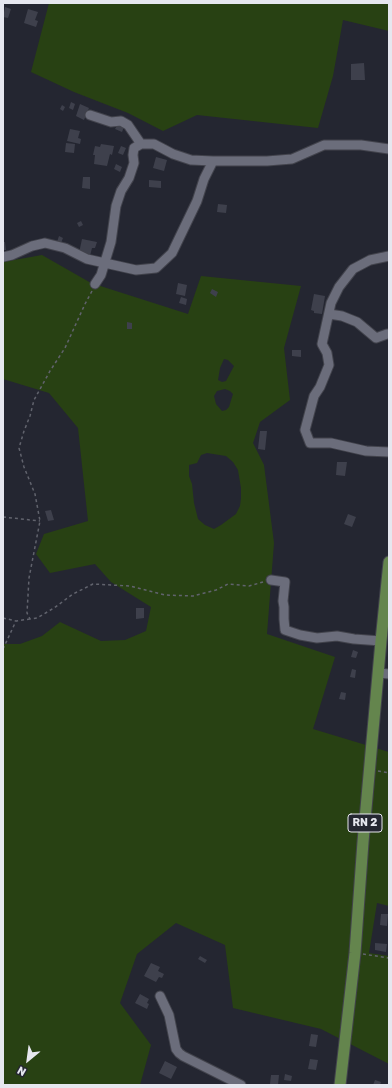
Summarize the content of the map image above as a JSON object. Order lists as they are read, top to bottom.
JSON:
{
  "streets": {
    "main road": ["RN 2"]
  },
  "north": "bottom left"
}
